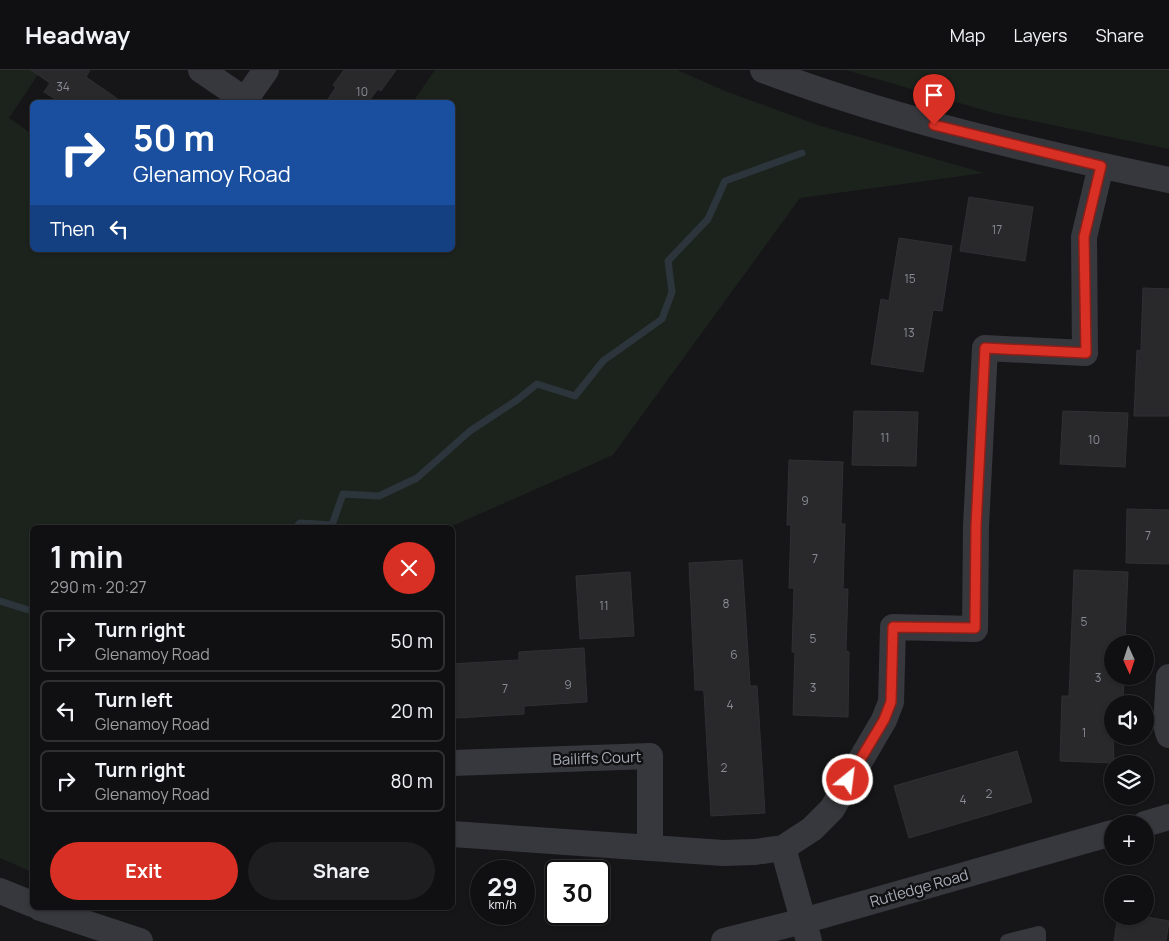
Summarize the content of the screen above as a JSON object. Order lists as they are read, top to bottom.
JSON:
{
  "streets": {
    "street": ["Bailiffs Court", "Rutledge Road"]
  },
  "house_numbers": [
    "34",
    "10",
    "17",
    "15",
    "13",
    "11",
    "10",
    "9",
    "7",
    "7",
    "8",
    "11",
    "5",
    "5",
    "6",
    "3",
    "9",
    "3",
    "7",
    "4",
    "1",
    "2",
    "2",
    "4"
  ],
  "north": "bottom",
  "page": {
    "header": "Headway",
    "nav": ["Map", "Layers", "Share"],
    "turn": ["50 m", "Glenamoy Road"],
    "then": "Then",
    "heading": ["1 min", "290 m · 20:27"],
    "list": [
      {
        "name": "Turn right",
        "note": "Glenamoy Road",
        "value": "50 m"
      },
      {
        "name": "Turn left",
        "note": "Glenamoy Road",
        "value": "20 m"
      },
      {
        "name": "Turn right",
        "note": "Glenamoy Road",
        "value": "80 m"
      }
    ],
    "map_buttons": ["+", "−"],
    "buttons": ["Exit", "Share"],
    "speed": "29 km/h",
    "limit": "30"
  }
}
